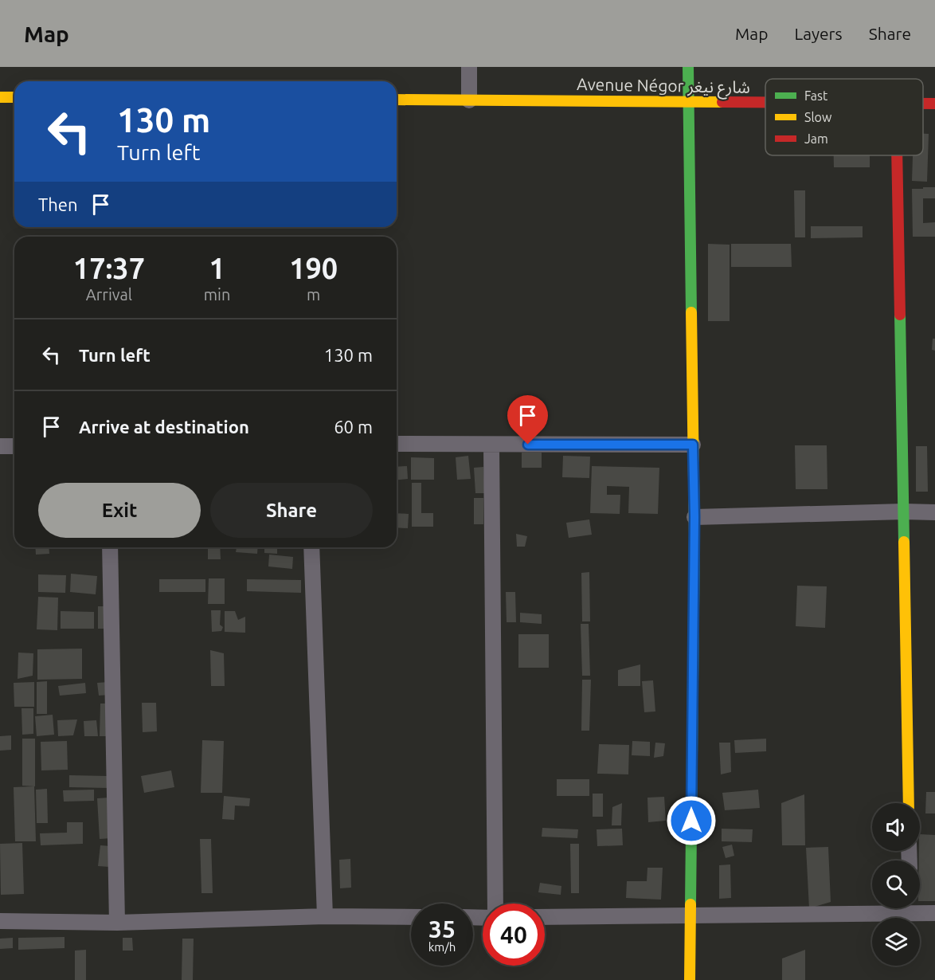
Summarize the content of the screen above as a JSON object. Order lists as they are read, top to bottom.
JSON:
{
  "streets": {
    "street": ["Avenue Négor شارع نيغر"]
  },
  "legend": ["Fast", "Slow", "Jam"],
  "page": {
    "header": "Map",
    "nav": ["Map", "Layers", "Share"],
    "turn": ["130 m", "Turn left"],
    "then": "Then",
    "eta": [
      "17:37",
      "Arrival",
      "1",
      "min",
      "190",
      "m"
    ],
    "list": [
      {
        "name": "Turn left",
        "value": "130 m"
      },
      {
        "name": "Arrive at destination",
        "value": "60 m"
      }
    ],
    "buttons": ["Exit", "Share"],
    "speed": "35 km/h",
    "limit": "40"
  }
}
